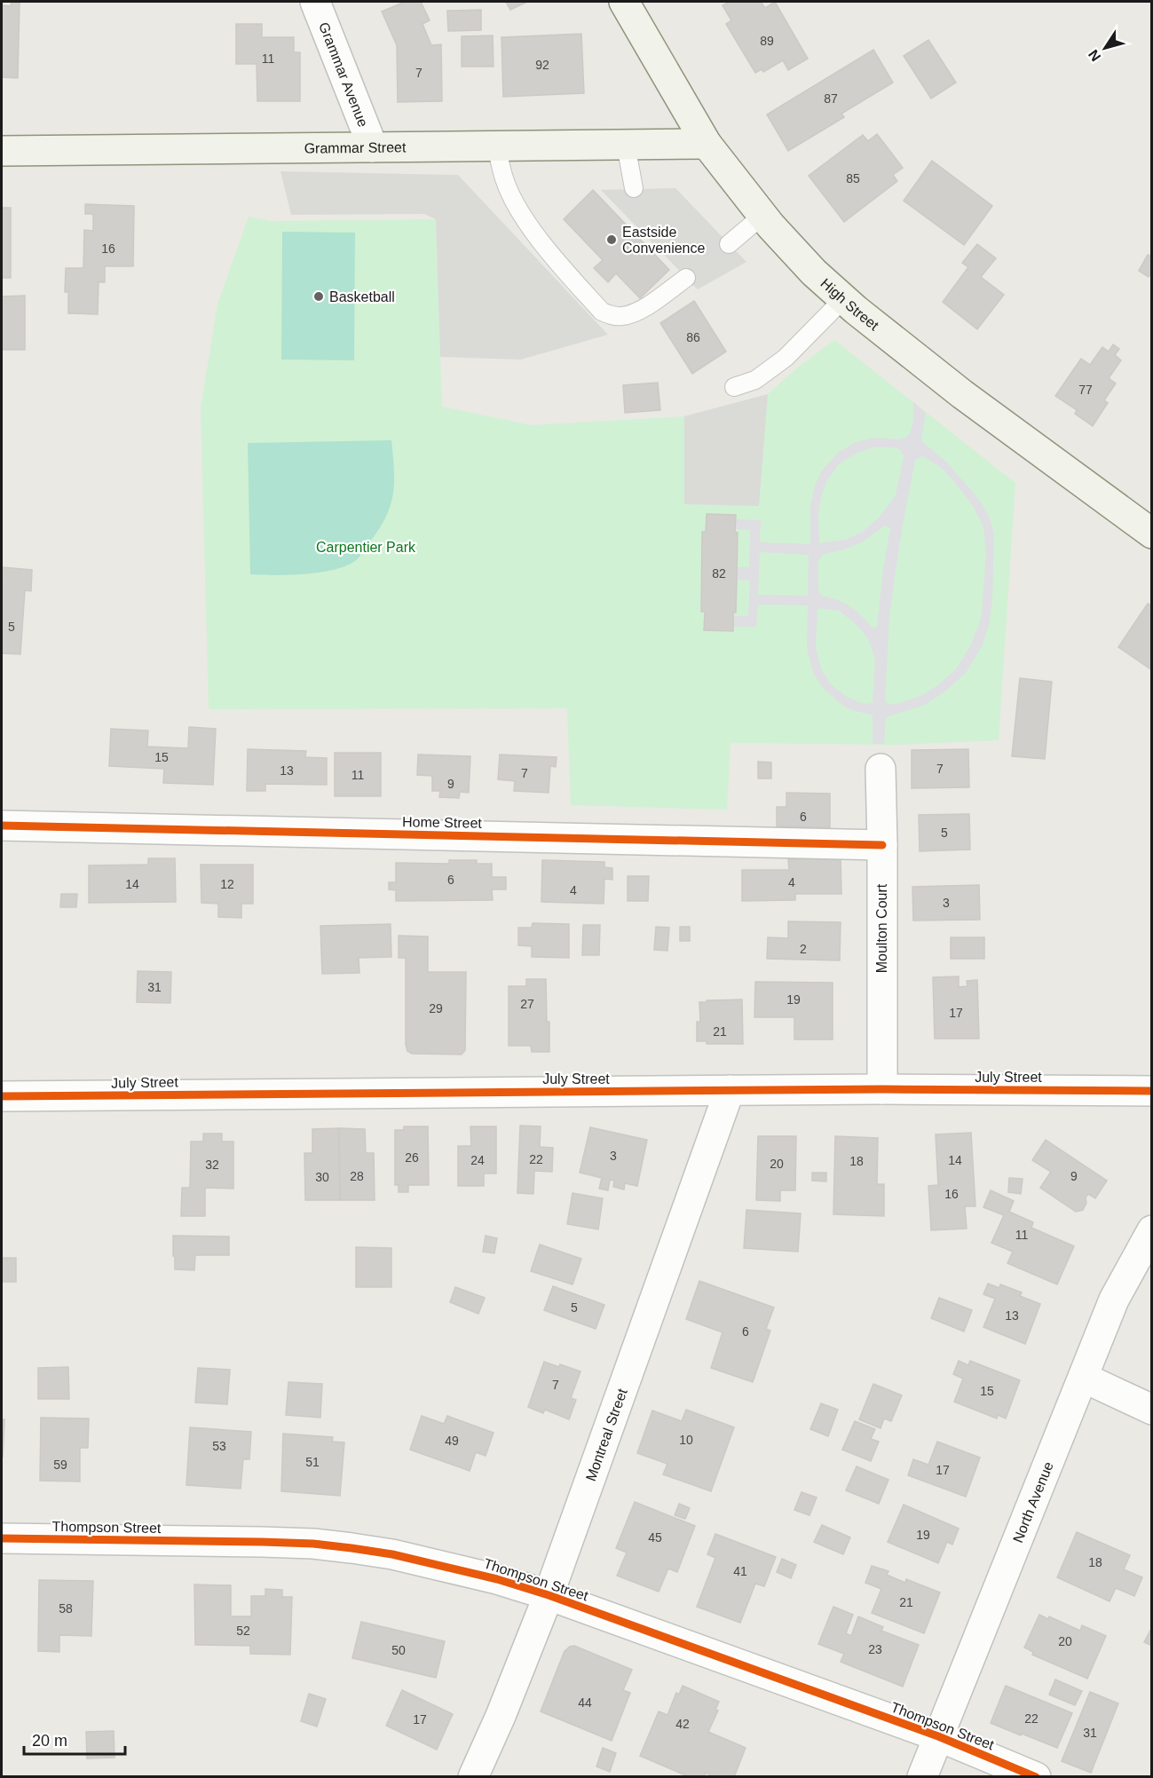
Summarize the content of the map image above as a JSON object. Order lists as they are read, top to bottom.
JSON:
{
  "streets": {
    "street": [
      "Grammar Avenue",
      "Grammar Street",
      "High Street",
      "Home Street",
      "Moulton Court",
      "July Street",
      "Montreal Street",
      "North Avenue",
      "Thompson Street"
    ]
  },
  "crossings": [
    ["Grammar Avenue", "Grammar Street"],
    ["Grammar Street", "High Street"],
    ["Home Street", "Moulton Court"],
    ["Moulton Court", "July Street"],
    ["July Street", "Montreal Street"],
    ["Montreal Street", "Thompson Street"],
    ["North Avenue", "Thompson Street"]
  ],
  "parks": ["Carpentier Park"],
  "places": ["Eastside Convenience", "Basketball"],
  "house_numbers": [
    "89",
    "11",
    "92",
    "7",
    "87",
    "85",
    "16",
    "86",
    "77",
    "82",
    "5",
    "15",
    "7",
    "13",
    "7",
    "11",
    "9",
    "6",
    "5",
    "6",
    "4",
    "14",
    "12",
    "4",
    "3",
    "2",
    "31",
    "19",
    "27",
    "29",
    "17",
    "21",
    "3",
    "26",
    "22",
    "24",
    "14",
    "18",
    "20",
    "32",
    "28",
    "9",
    "30",
    "16",
    "11",
    "5",
    "13",
    "6",
    "7",
    "15",
    "10",
    "49",
    "53",
    "51",
    "59",
    "17",
    "19",
    "45",
    "18",
    "41",
    "21",
    "58",
    "52",
    "20",
    "23",
    "50",
    "44",
    "22",
    "17",
    "42",
    "31"
  ],
  "scale_bar": "20 m",
  "north": "bottom left"
}
